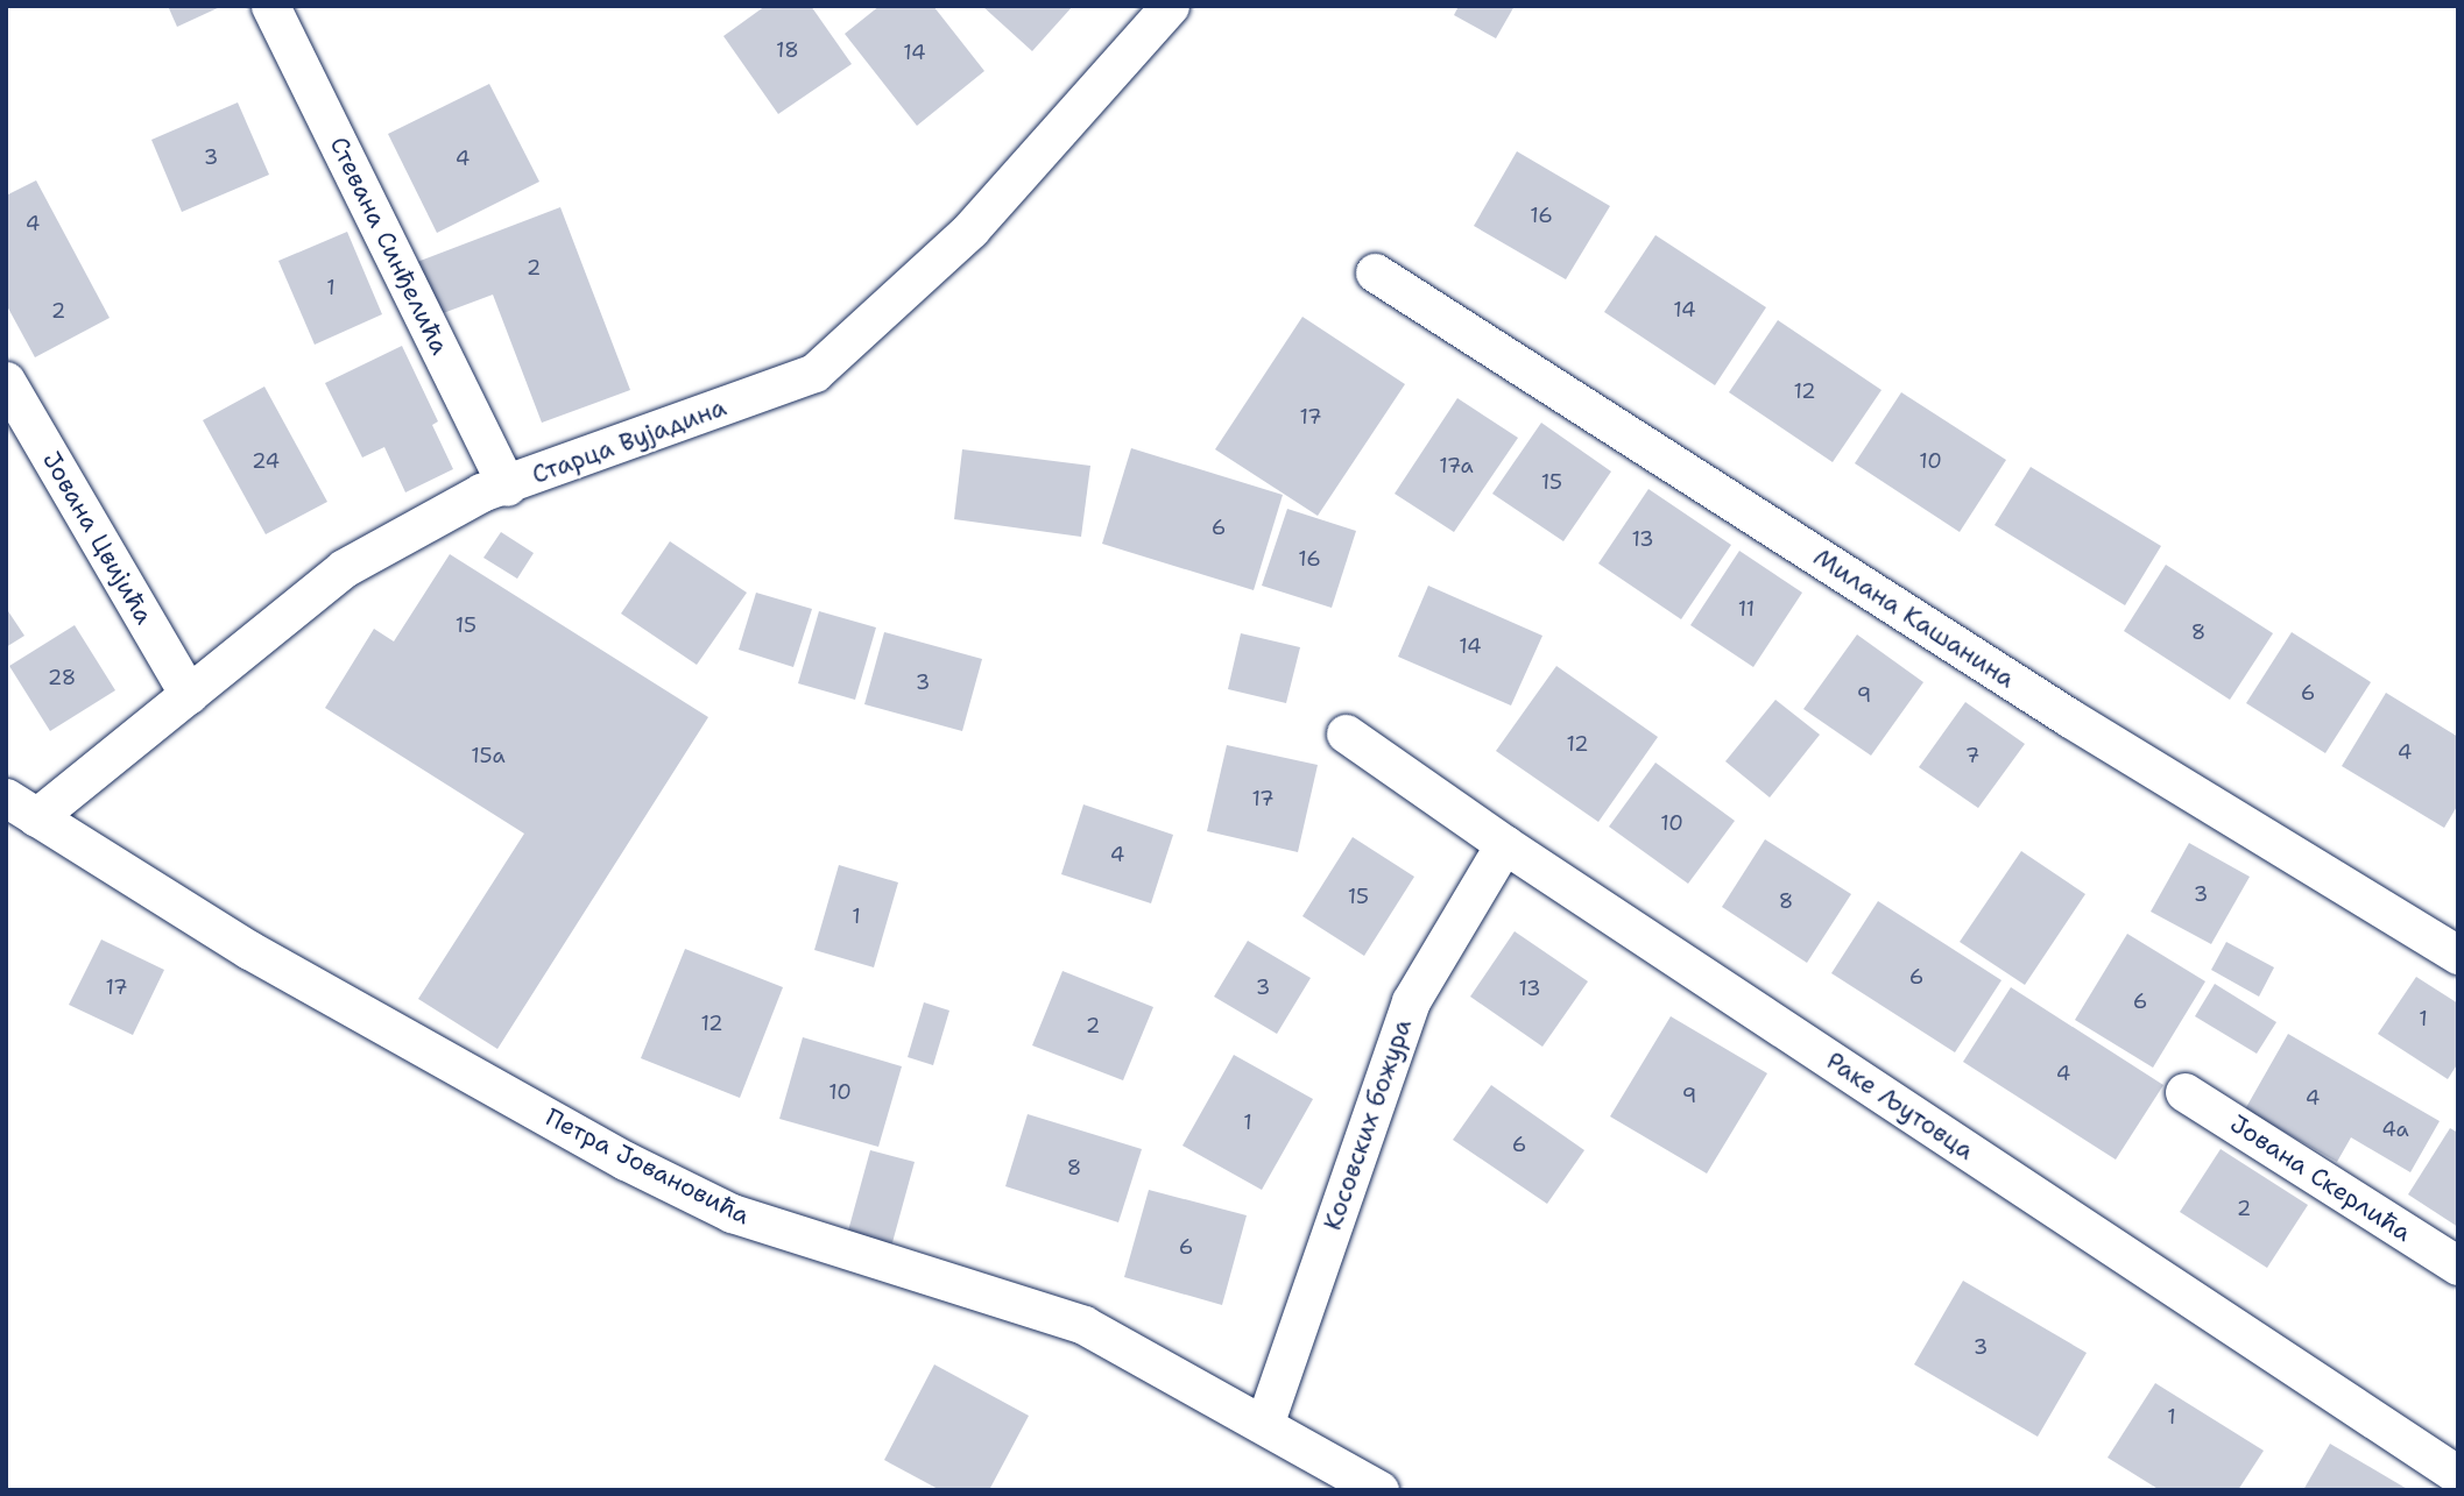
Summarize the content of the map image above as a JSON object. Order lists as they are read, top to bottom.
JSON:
{
  "streets": {
    "street": [
      "Стевана Синђелића",
      "Старца Вујадина",
      "Јована Цвијића",
      "Милана Кашанина",
      "Раке Љутовца",
      "Косовских божура",
      "Петра Јовановића",
      "Јована Скерлића"
    ]
  },
  "crossings": [
    ["Стевана Синђелића", "Старца Вујадина"],
    ["Старца Вујадина", "Јована Цвијића"],
    ["Старца Вујадина", "Петра Јовановића"],
    ["Раке Љутовца", "Косовских божура"],
    ["Косовских божура", "Петра Јовановића"]
  ],
  "house_numbers": [
    "18",
    "14",
    "3",
    "4",
    "16",
    "4",
    "2",
    "1",
    "14",
    "2",
    "12",
    "17",
    "24",
    "10",
    "17a",
    "15",
    "6",
    "13",
    "16",
    "11",
    "15",
    "8",
    "14",
    "28",
    "3",
    "6",
    "9",
    "12",
    "4",
    "15a",
    "7",
    "17",
    "10",
    "4",
    "3",
    "15",
    "8",
    "1",
    "6",
    "17",
    "3",
    "13",
    "6",
    "1",
    "12",
    "2",
    "4",
    "10",
    "9",
    "4",
    "1",
    "4a",
    "6",
    "8",
    "2",
    "6",
    "3",
    "1"
  ]
}
